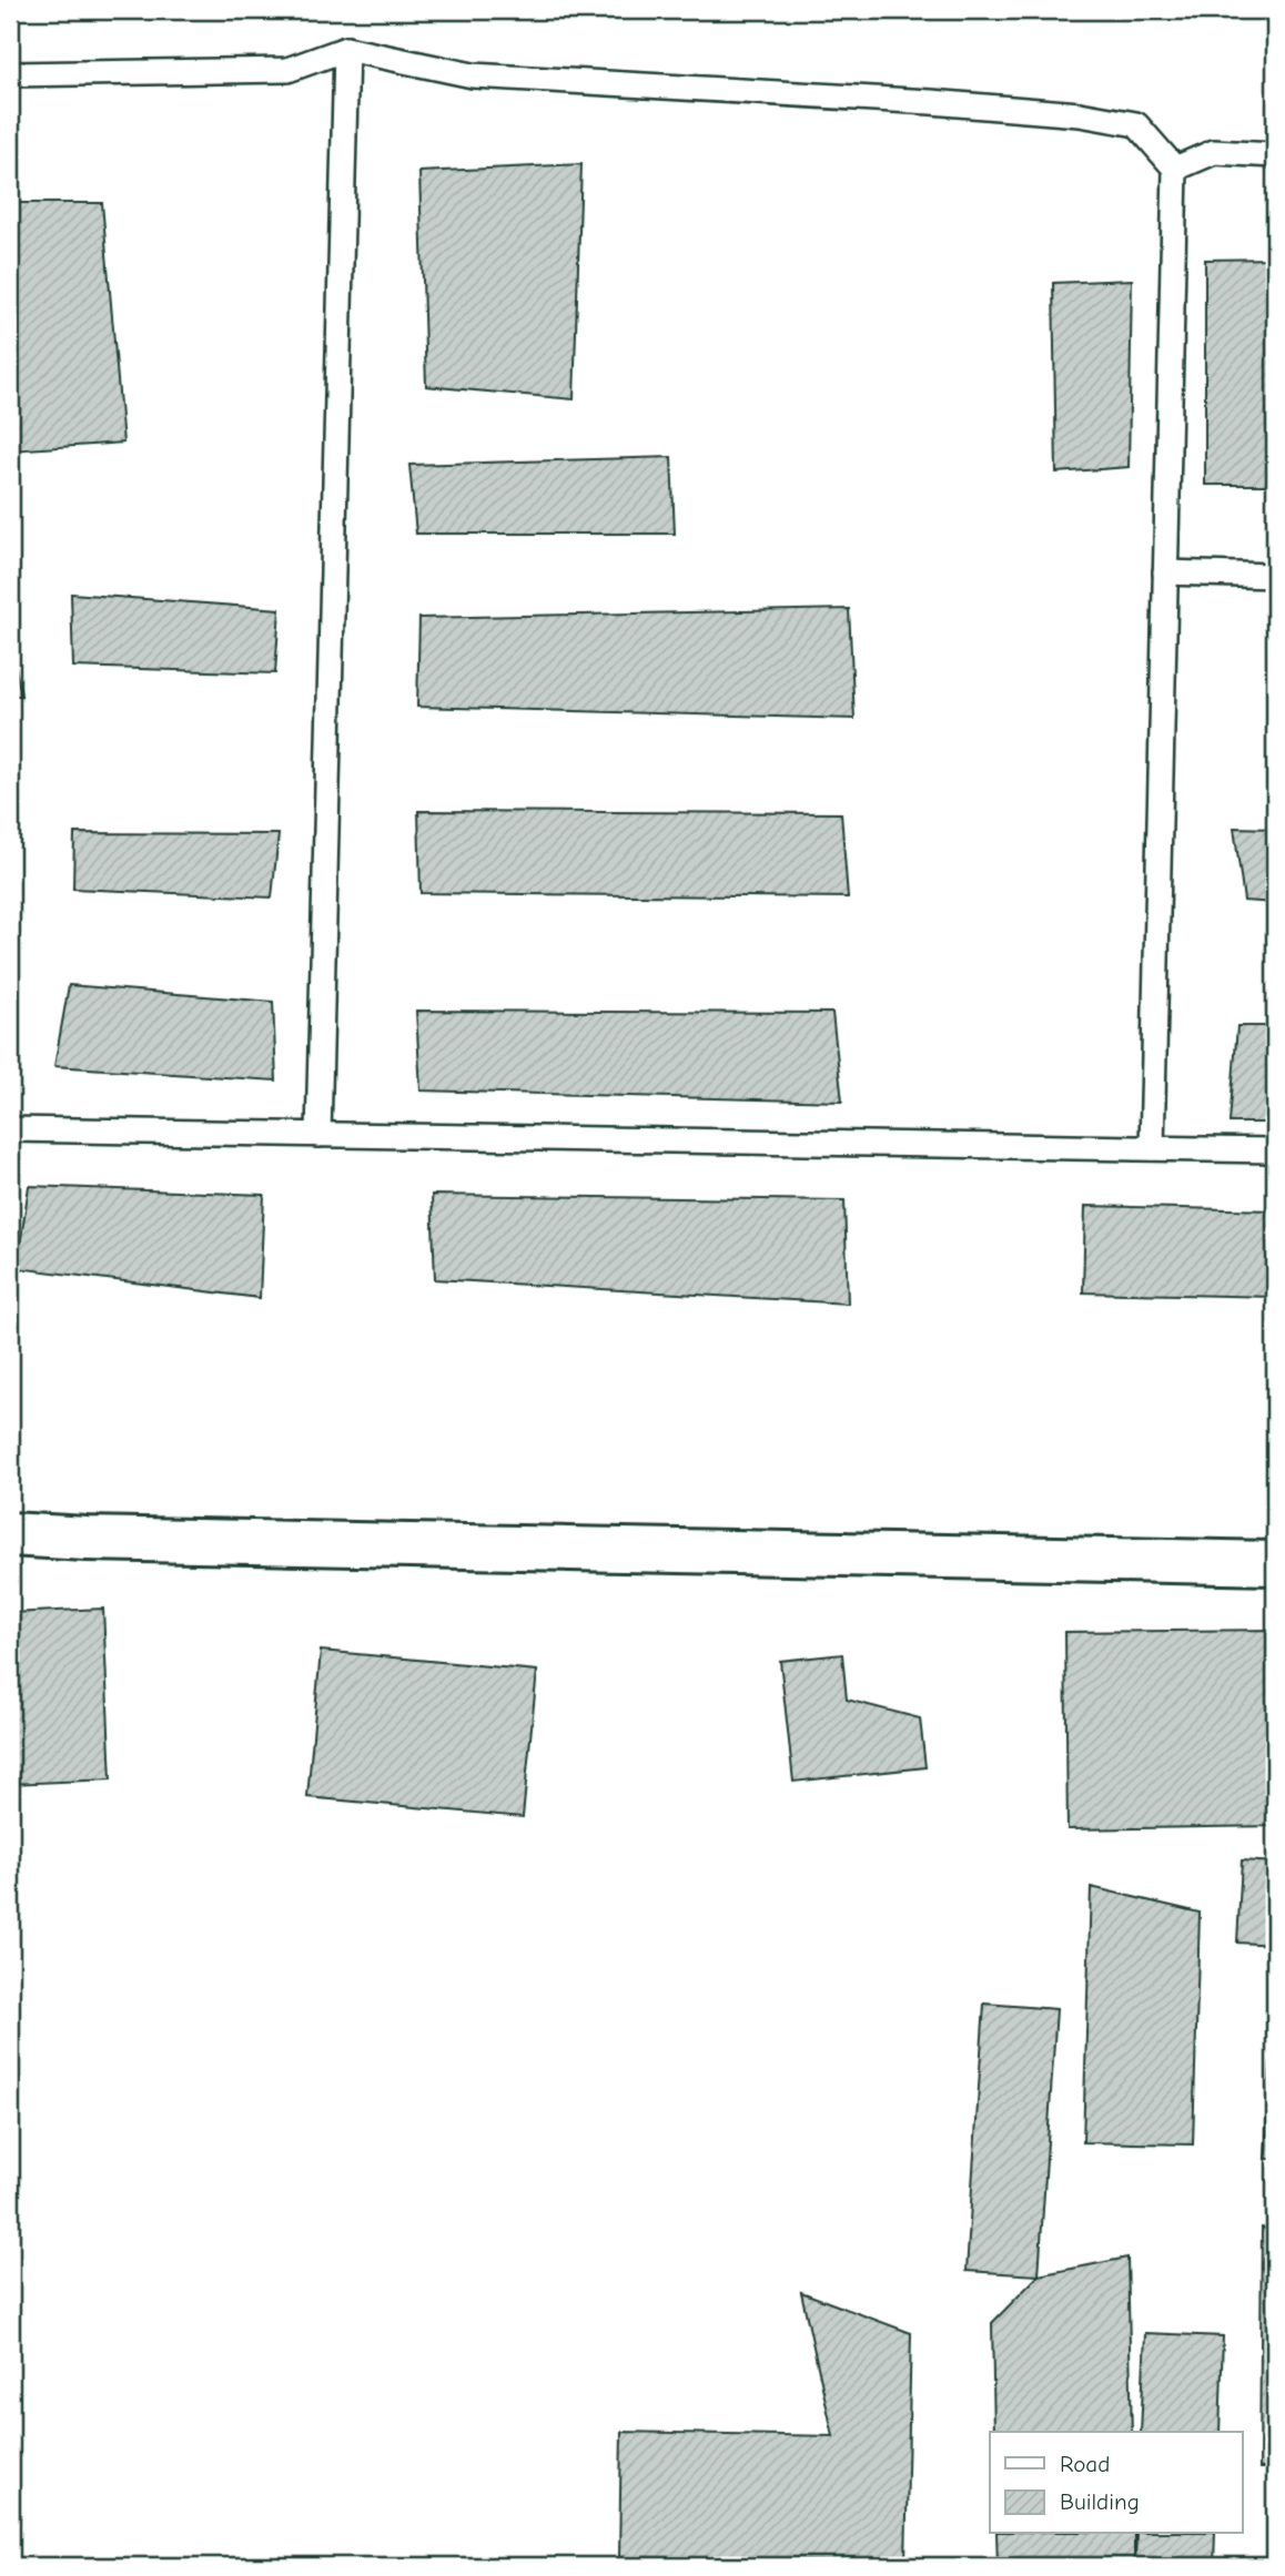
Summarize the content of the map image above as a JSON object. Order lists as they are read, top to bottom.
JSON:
{
  "legend": ["Road", "Building"]
}
